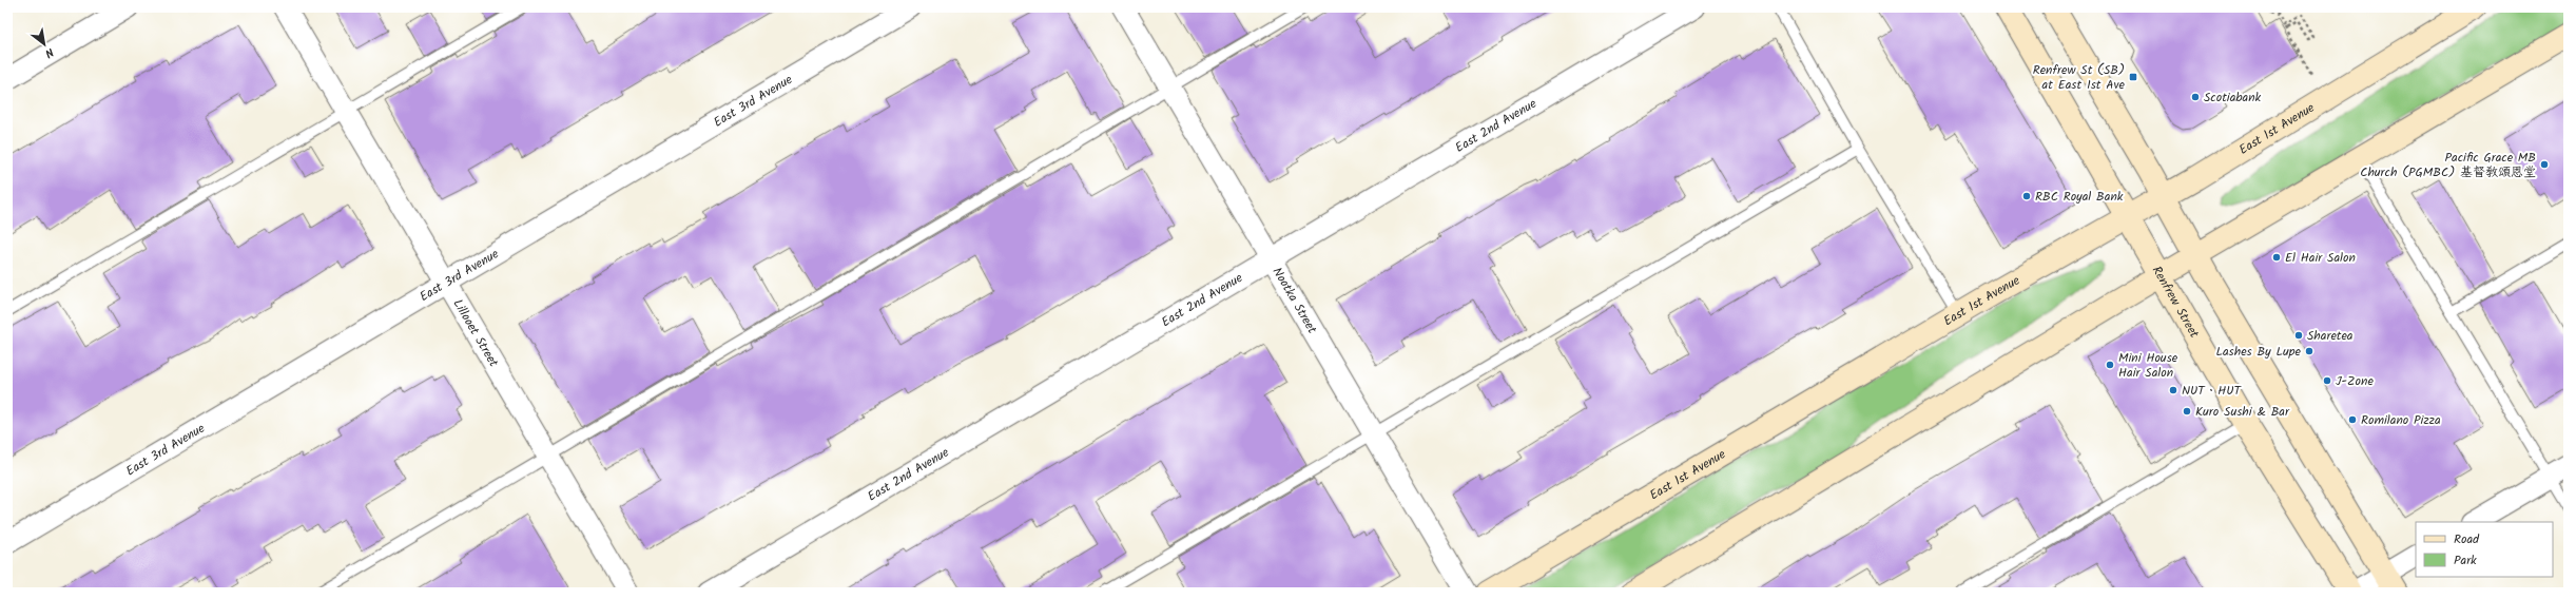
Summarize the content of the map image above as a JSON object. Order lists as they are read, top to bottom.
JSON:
{
  "streets": {
    "main road": ["East 1st Avenue", "Renfrew Street"],
    "street": [
      "East 3rd Avenue",
      "East 2nd Avenue",
      "Nootka Street",
      "Lillooet Street"
    ]
  },
  "crossings": [
    ["East 3rd Avenue", "Lillooet Street"],
    ["East 2nd Avenue", "Nootka Street"],
    ["East 1st Avenue", "Renfrew Street"]
  ],
  "places": {
    "transit": ["Renfrew St (SB) at East 1st Ave"],
    "other": [
      "Scotiabank",
      "Pacific Grace MB Church (PGMBC) 基督教頌恩堂",
      "RBC Royal Bank",
      "El Hair Salon",
      "Sharetea",
      "Lashes By Lupe",
      "Mini House Hair Salon",
      "J-Zone",
      "NUT • HUT",
      "Kuro Sushi & Bar",
      "Romilano Pizza"
    ]
  },
  "legend": ["Road", "Park"],
  "north": "bottom right"
}
